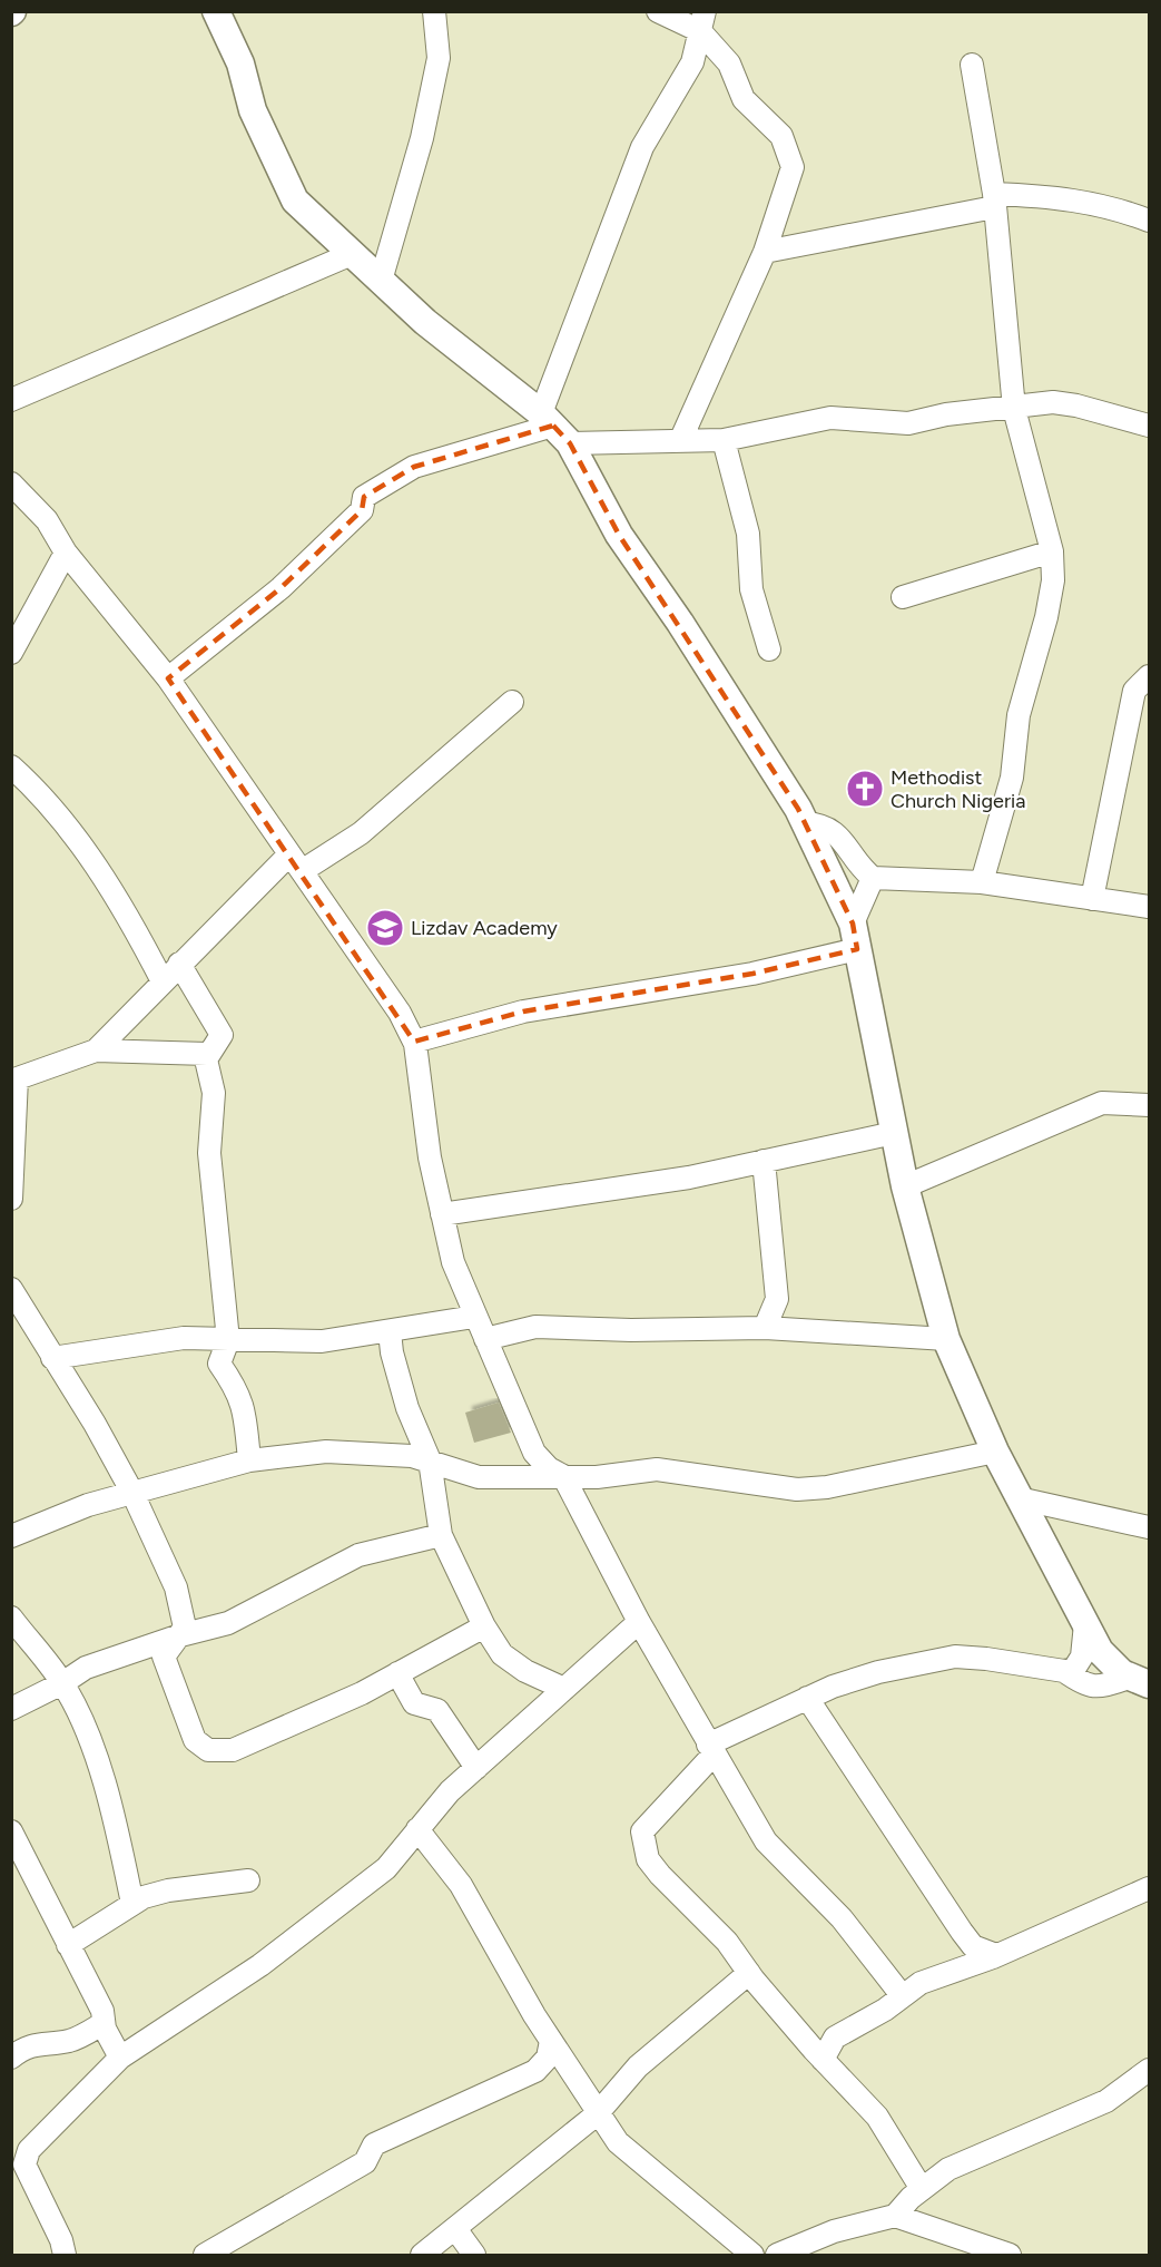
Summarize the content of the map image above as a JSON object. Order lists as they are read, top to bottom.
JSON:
{
  "places": {
    "church": ["Methodist Church Nigeria"],
    "school or university": ["Lizdav Academy"]
  }
}
